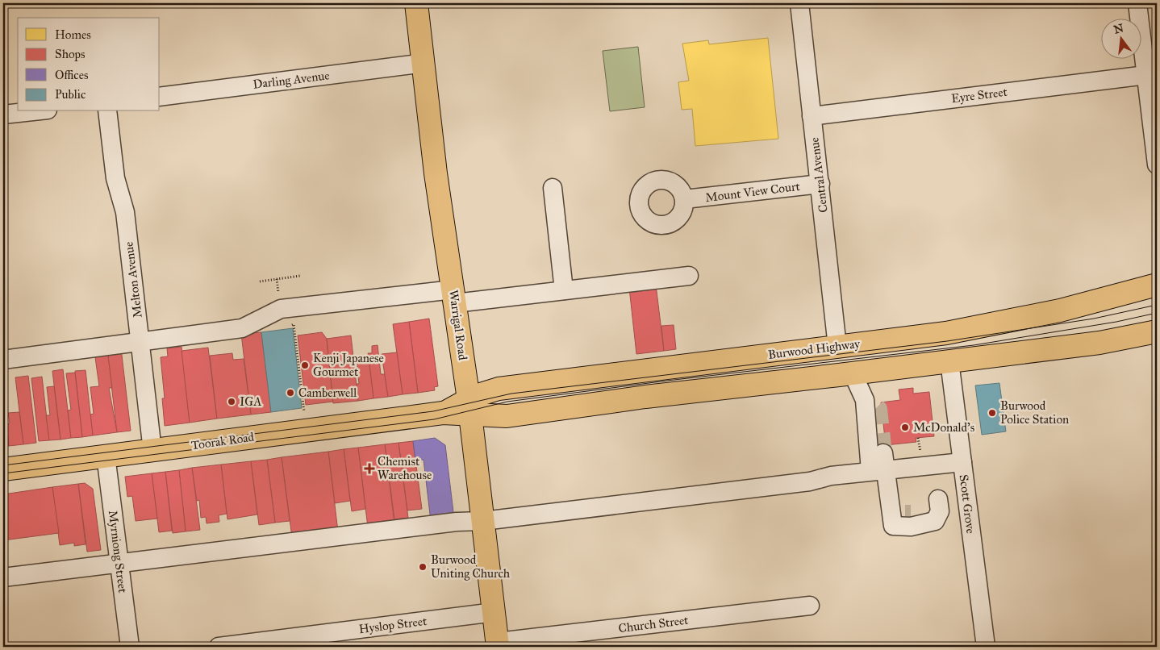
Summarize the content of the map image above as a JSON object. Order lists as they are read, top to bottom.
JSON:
{
  "streets": {
    "main road": ["Warrigal Road", "Burwood Highway", "Toorak Road"],
    "street": [
      "Darling Avenue",
      "Eyre Street",
      "Central Avenue",
      "Mount View Court",
      "Melton Avenue",
      "Scott Grove",
      "Myrniong Street",
      "Church Street",
      "Hyslop Street"
    ]
  },
  "crossings": [
    ["Darling Avenue", "Warrigal Road"],
    ["Eyre Street", "Central Avenue"],
    ["Central Avenue", "Mount View Court"],
    ["Central Avenue", "Burwood Highway"],
    ["Melton Avenue", "Toorak Road"],
    ["Warrigal Road", "Burwood Highway"],
    ["Warrigal Road", "Toorak Road"],
    ["Warrigal Road", "Church Street"],
    ["Warrigal Road", "Hyslop Street"],
    ["Burwood Highway", "Toorak Road"],
    ["Toorak Road", "Myrniong Street"]
  ],
  "places": {
    "other": [
      "Kenji Japanese Gourmet",
      "Camberwell",
      "IGA",
      "Burwood Police Station",
      "McDonald's",
      "Burwood Uniting Church"
    ],
    "health": ["Chemist Warehouse"]
  },
  "legend": [
    "Homes",
    "Shops",
    "Offices",
    "Public"
  ],
  "north": "top"
}
